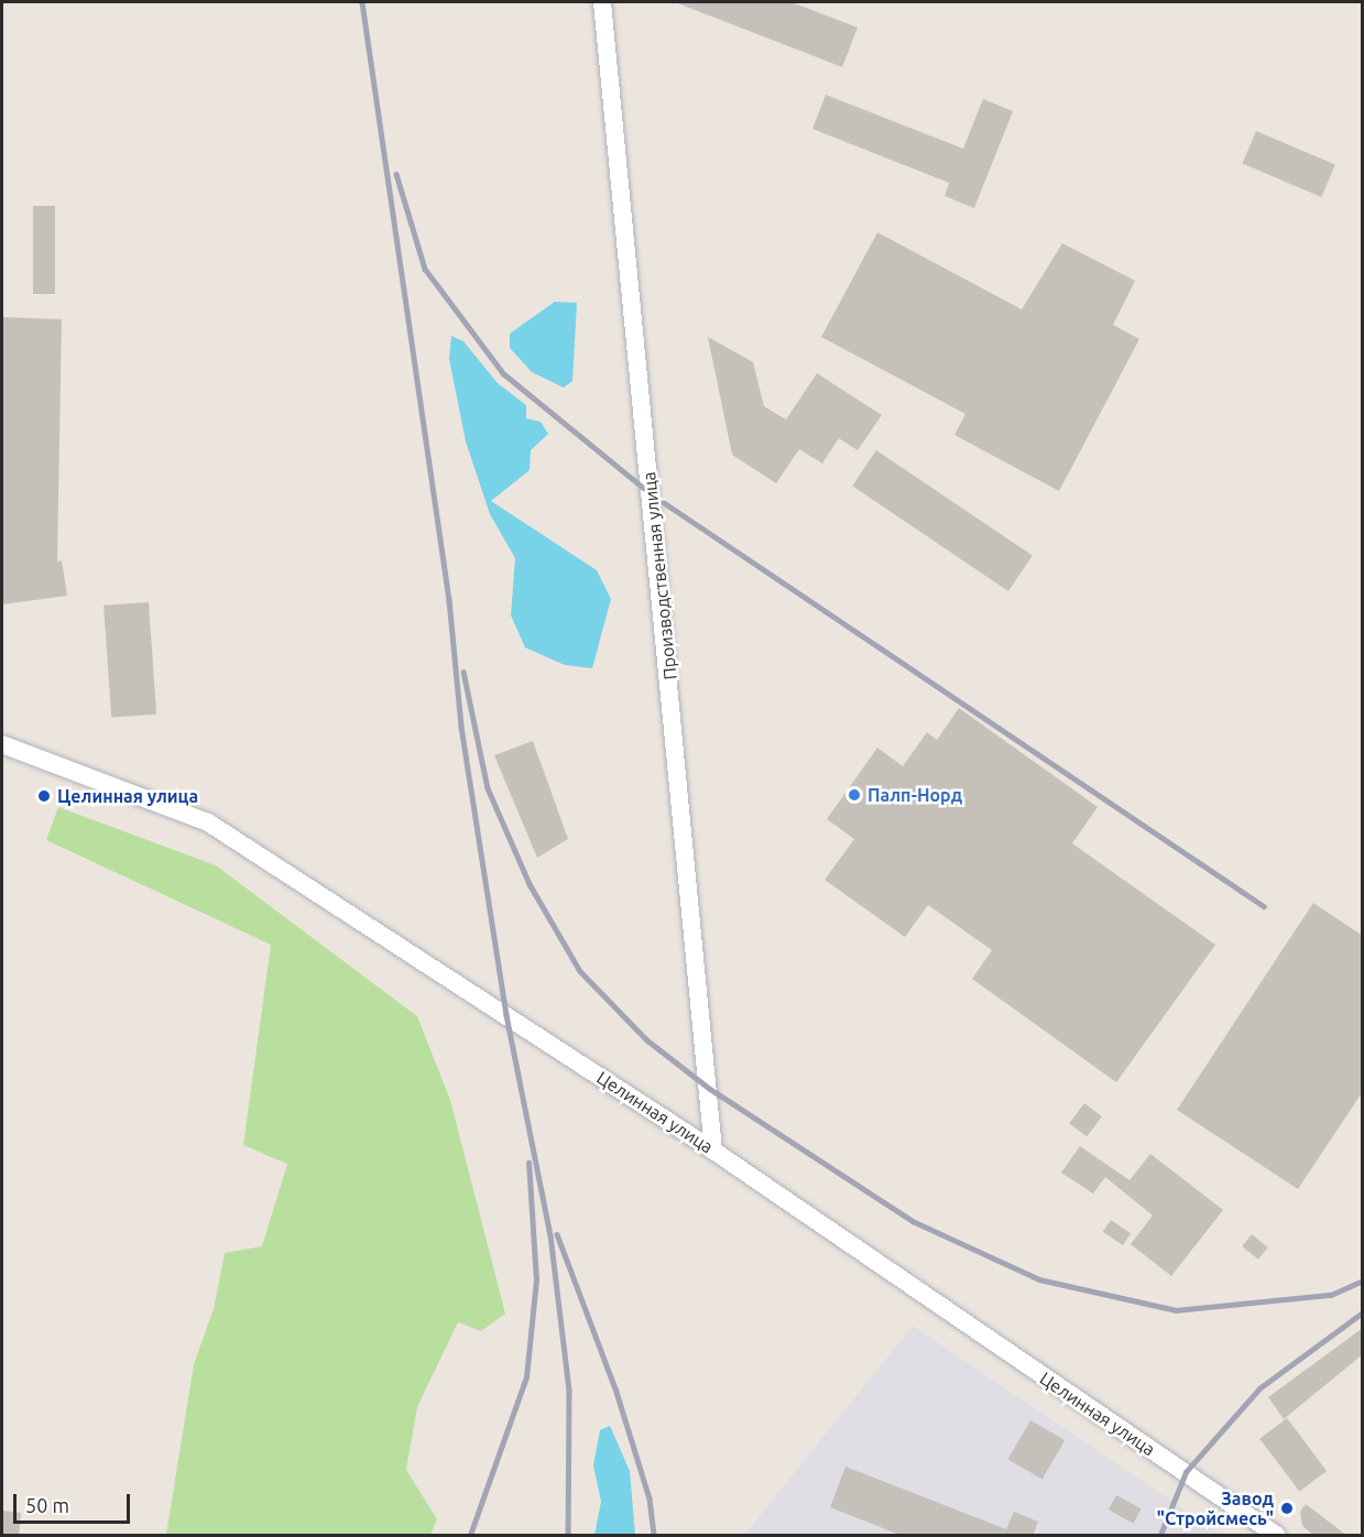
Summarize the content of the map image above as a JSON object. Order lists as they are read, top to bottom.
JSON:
{
  "streets": {
    "street": ["Производственная улица", "Целинная улица"]
  },
  "crossings": [
    ["Производственная улица", "Целинная улица"]
  ],
  "places": ["Палп-Норд", "Целинная улица", "Завод \"Стройсмесь\""],
  "scale_bar": "50 m"
}
